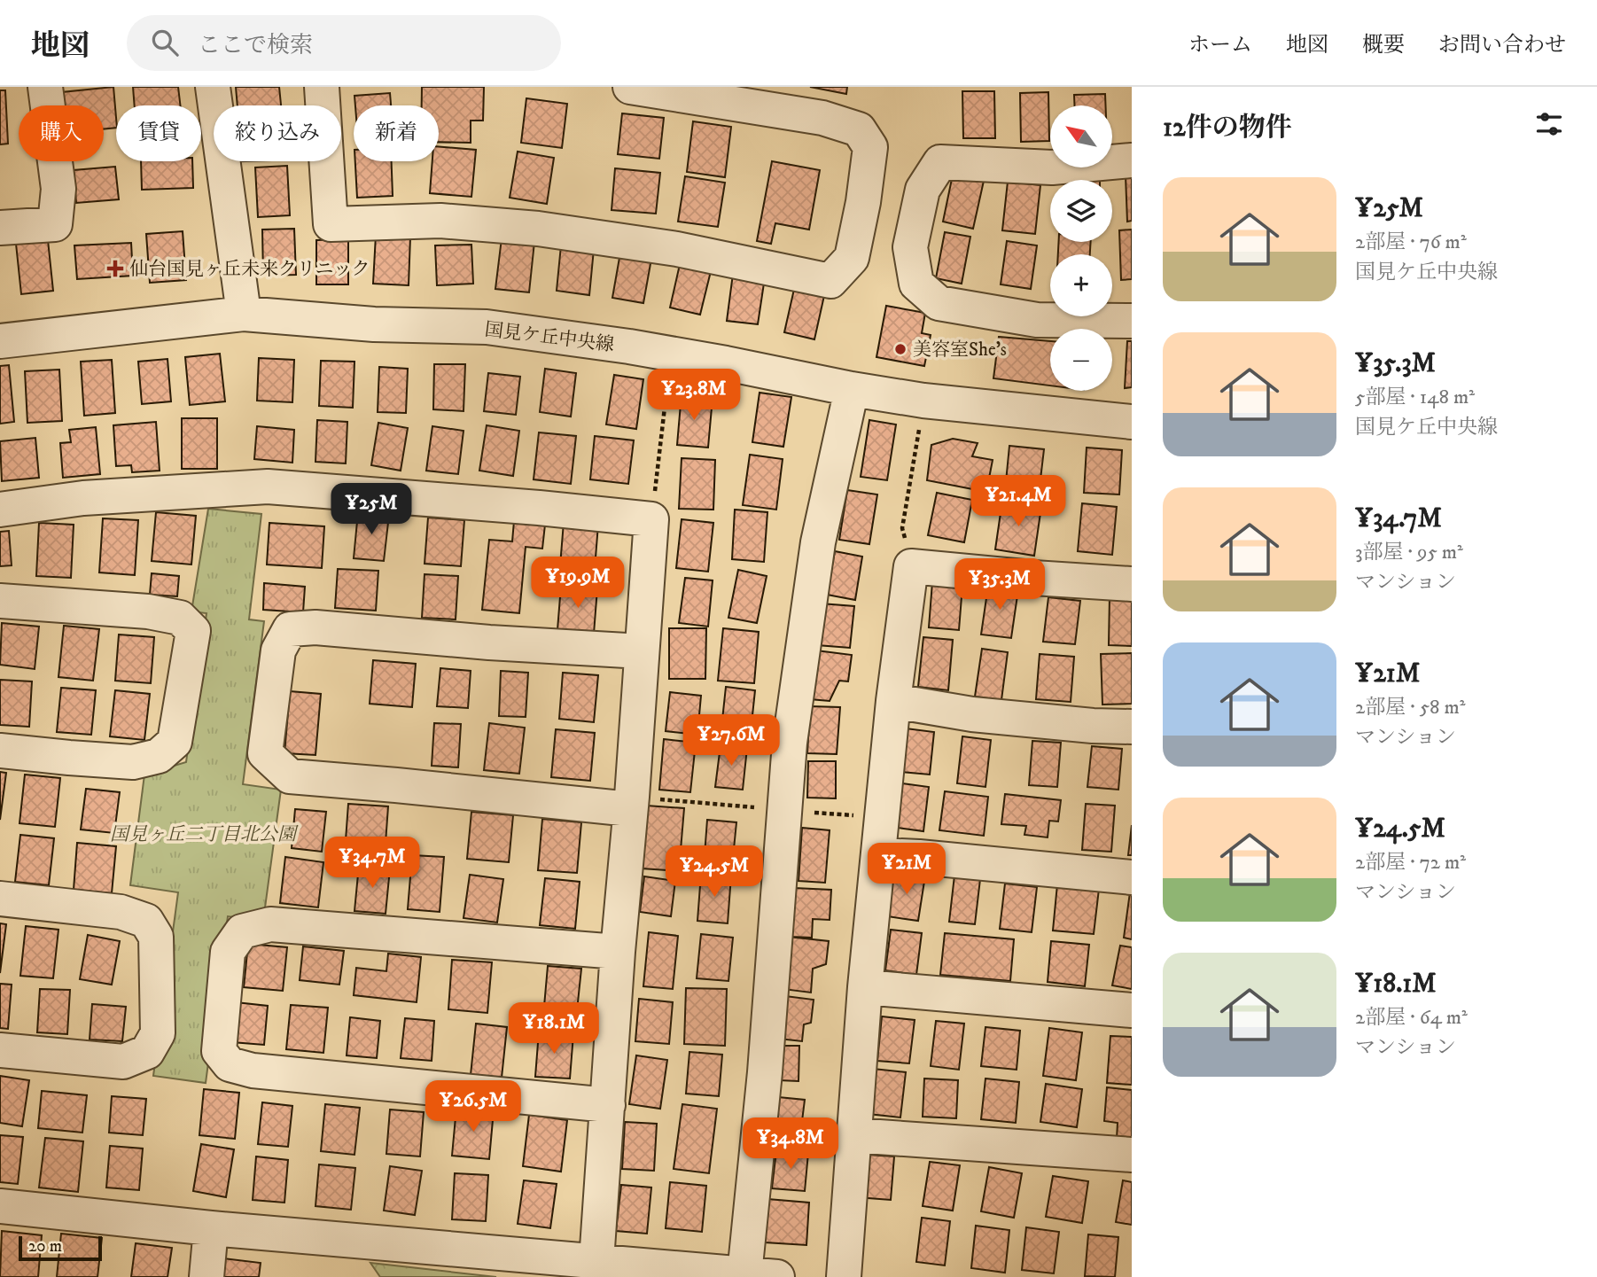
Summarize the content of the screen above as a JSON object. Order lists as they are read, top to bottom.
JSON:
{
  "streets": {
    "street": ["国見ケ丘中央線"]
  },
  "parks": ["国見ヶ丘二丁目北公園"],
  "places": {
    "health": ["仙台国見ヶ丘未来クリニック"],
    "other": ["美容室She's"]
  },
  "scale_bar": "20 m",
  "north": "top left",
  "page": {
    "header": "地図",
    "search": "ここで検索",
    "nav": [
      "ホーム",
      "地図",
      "概要",
      "お問い合わせ"
    ],
    "heading": "12件の物件",
    "map_buttons": ["+", "−"],
    "chip": [
      "購入",
      "賃貸",
      "絞り込み",
      "新着"
    ],
    "list": [
      {
        "name": "¥25M",
        "note": "2部屋 · 76 m² · 国見ケ丘中央線"
      },
      {
        "name": "¥35.3M",
        "note": "5部屋 · 148 m² · 国見ケ丘中央線"
      },
      {
        "name": "¥34.7M",
        "note": "3部屋 · 95 m² · マンション"
      },
      {
        "name": "¥21M",
        "note": "2部屋 · 58 m² · マンション"
      },
      {
        "name": "¥24.5M",
        "note": "2部屋 · 72 m² · マンション"
      },
      {
        "name": "¥18.1M",
        "note": "2部屋 · 64 m² · マンション"
      }
    ],
    "price": [
      "¥23.8M",
      "¥21.4M",
      "¥25M",
      "¥19.9M",
      "¥35.3M",
      "¥27.6M",
      "¥34.7M",
      "¥21M",
      "¥24.5M",
      "¥18.1M",
      "¥26.5M",
      "¥34.8M"
    ],
    "scale": "20 m"
  }
}
